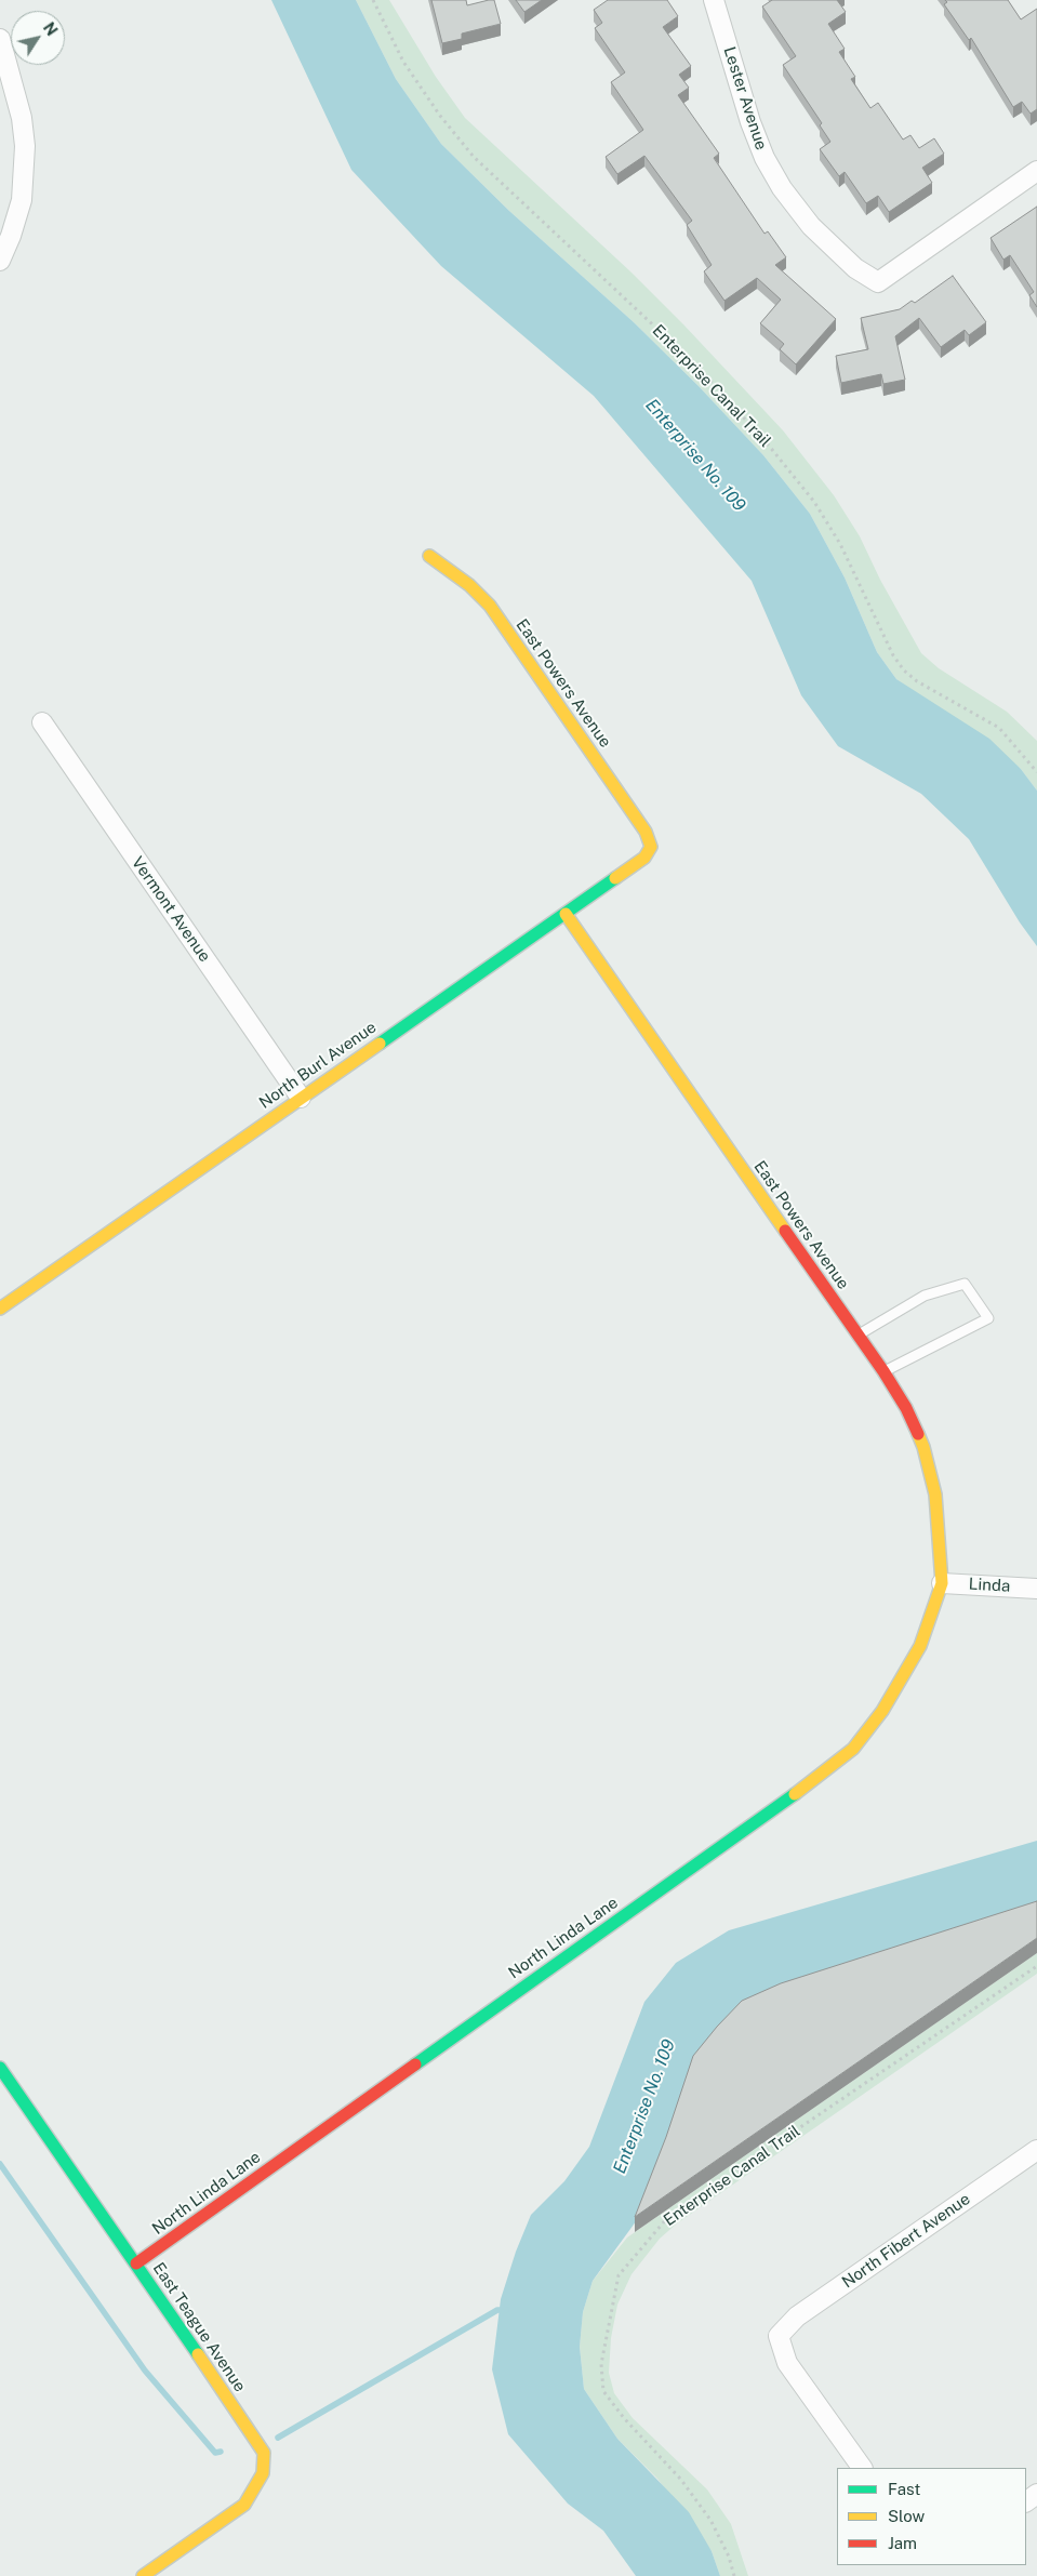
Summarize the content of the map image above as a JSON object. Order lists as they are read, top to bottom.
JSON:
{
  "streets": {
    "street": [
      "Lester Avenue",
      "East Powers Avenue",
      "Vermont Avenue",
      "North Burl Avenue",
      "Linda",
      "North Linda Lane",
      "North Fibert Avenue",
      "East Teague Avenue"
    ],
    "path": ["Enterprise Canal Trail"]
  },
  "crossings": [
    ["East Powers Avenue", "North Burl Avenue"],
    ["East Powers Avenue", "Linda"],
    ["East Powers Avenue", "North Linda Lane"],
    ["Vermont Avenue", "North Burl Avenue"],
    ["Linda", "North Linda Lane"],
    ["North Linda Lane", "East Teague Avenue"]
  ],
  "water": ["Enterprise No. 109"],
  "legend": ["Fast", "Slow", "Jam"],
  "north": "top right"
}
